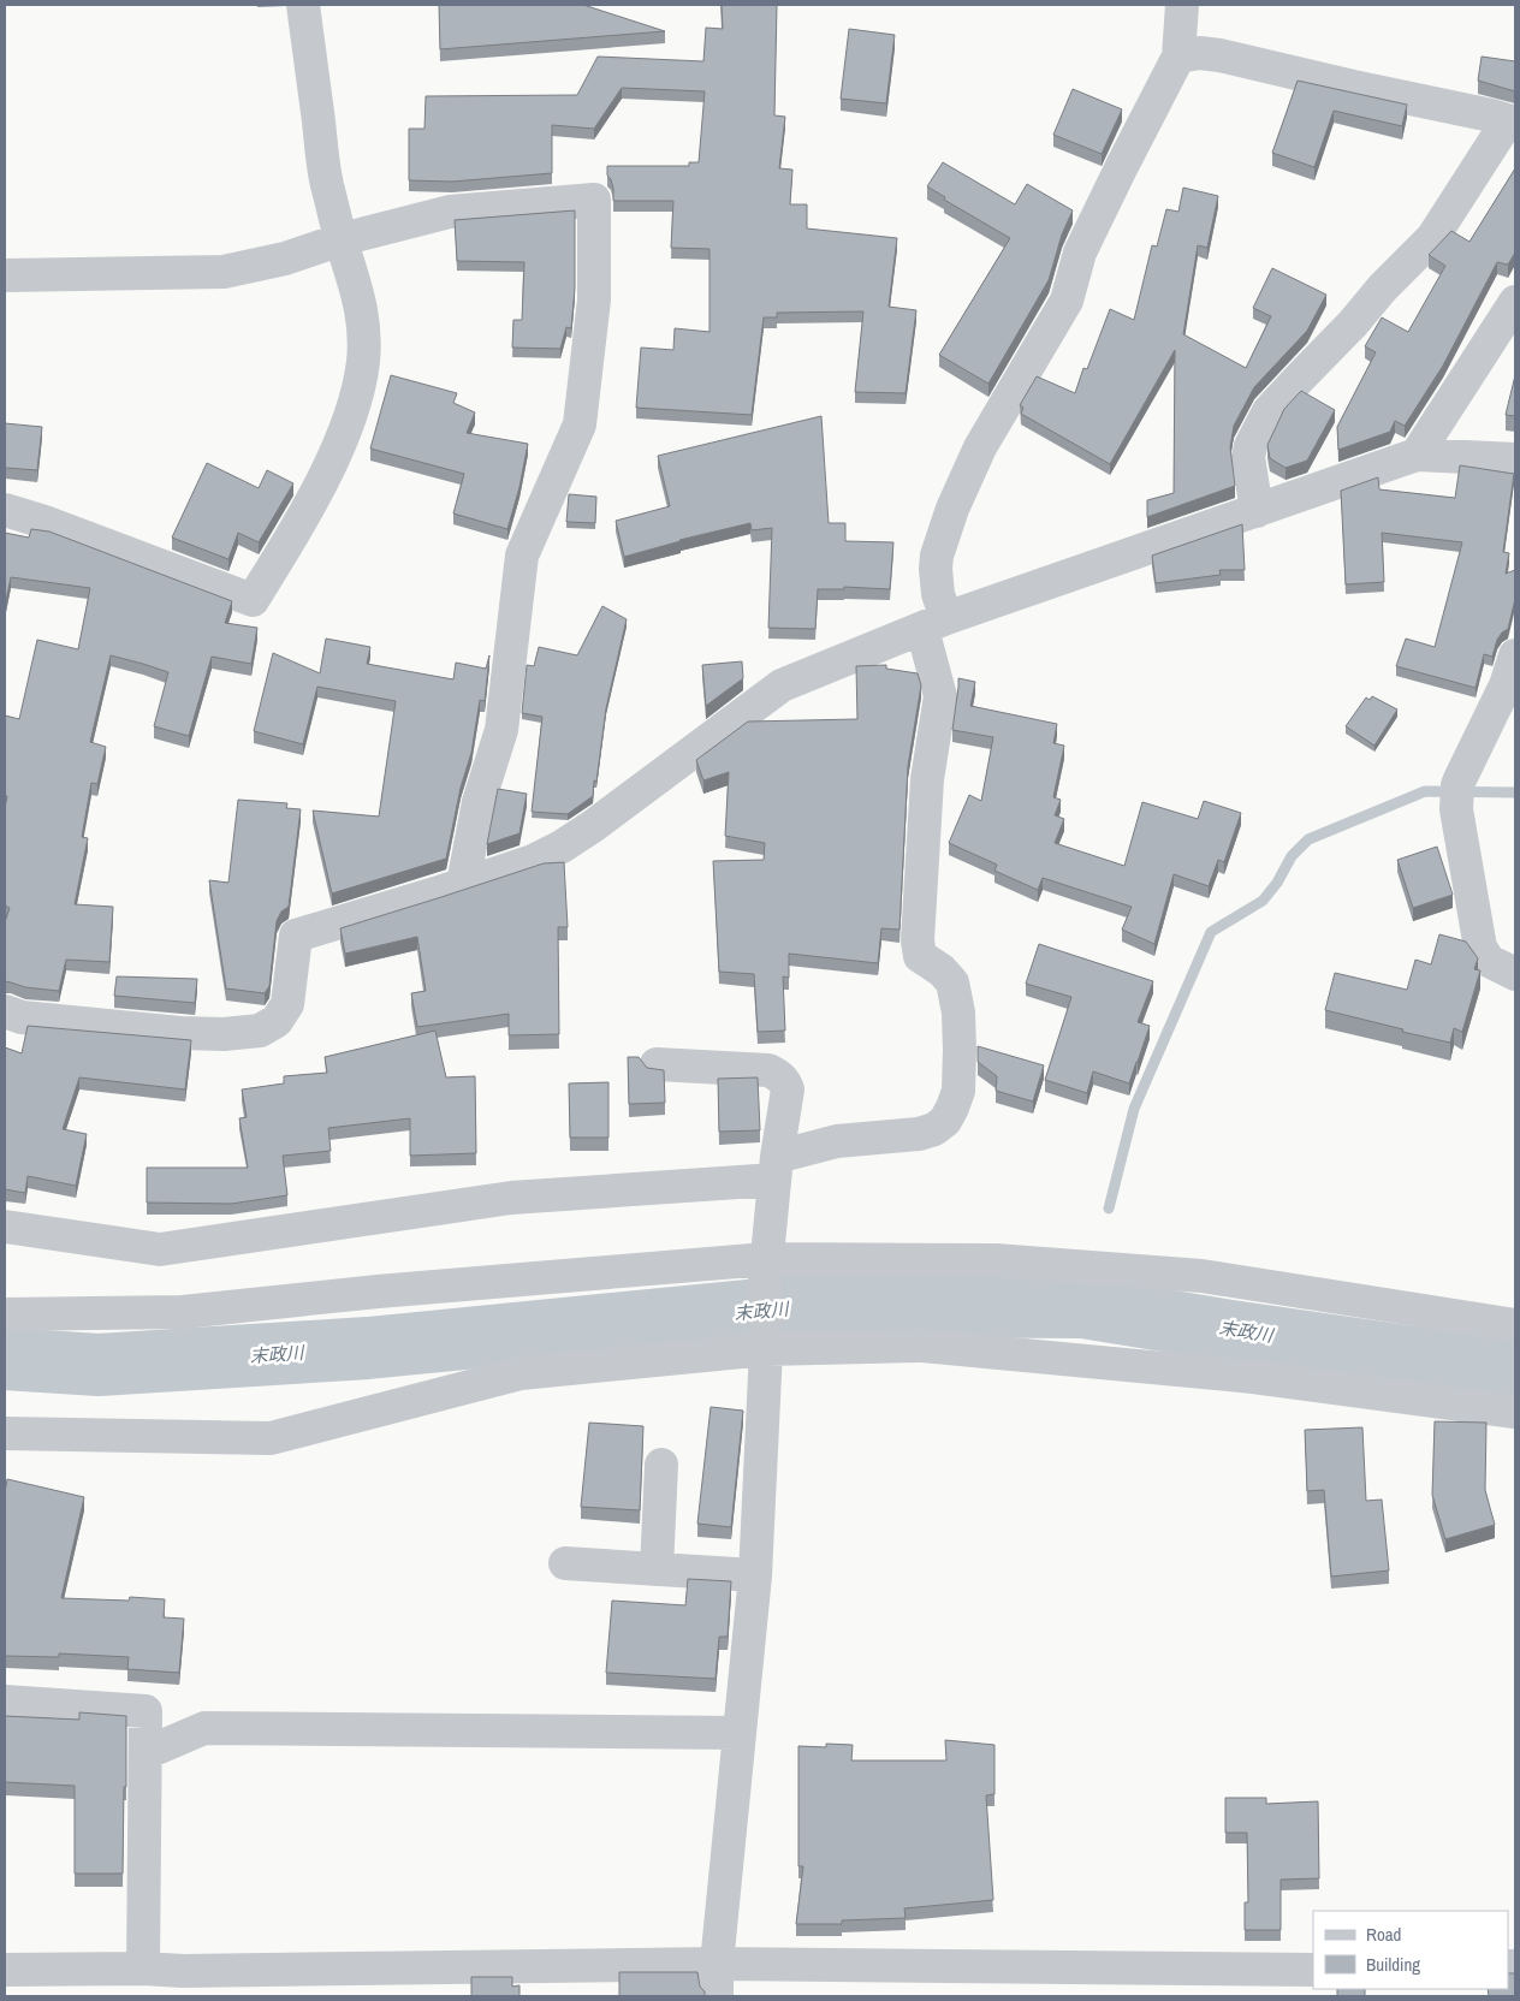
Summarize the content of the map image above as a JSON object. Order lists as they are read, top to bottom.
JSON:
{
  "water": ["末政川"],
  "legend": ["Road", "Building"]
}
